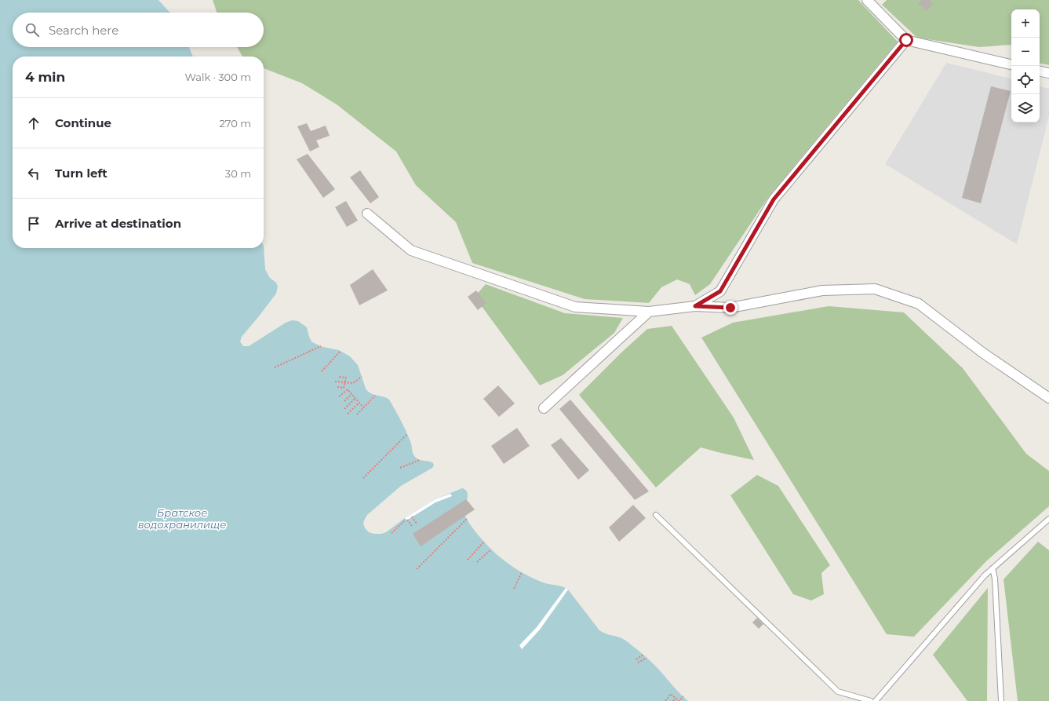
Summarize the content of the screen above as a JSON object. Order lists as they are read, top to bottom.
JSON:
{
  "water": ["Братское водохранилище"],
  "page": {
    "map_buttons": ["+", "−"],
    "search": "Search here",
    "heading": ["4 min", "Walk · 300 m"],
    "list": [
      ["Continue", "270 m"],
      ["Turn left", "30 m"],
      "Arrive at destination"
    ]
  }
}
